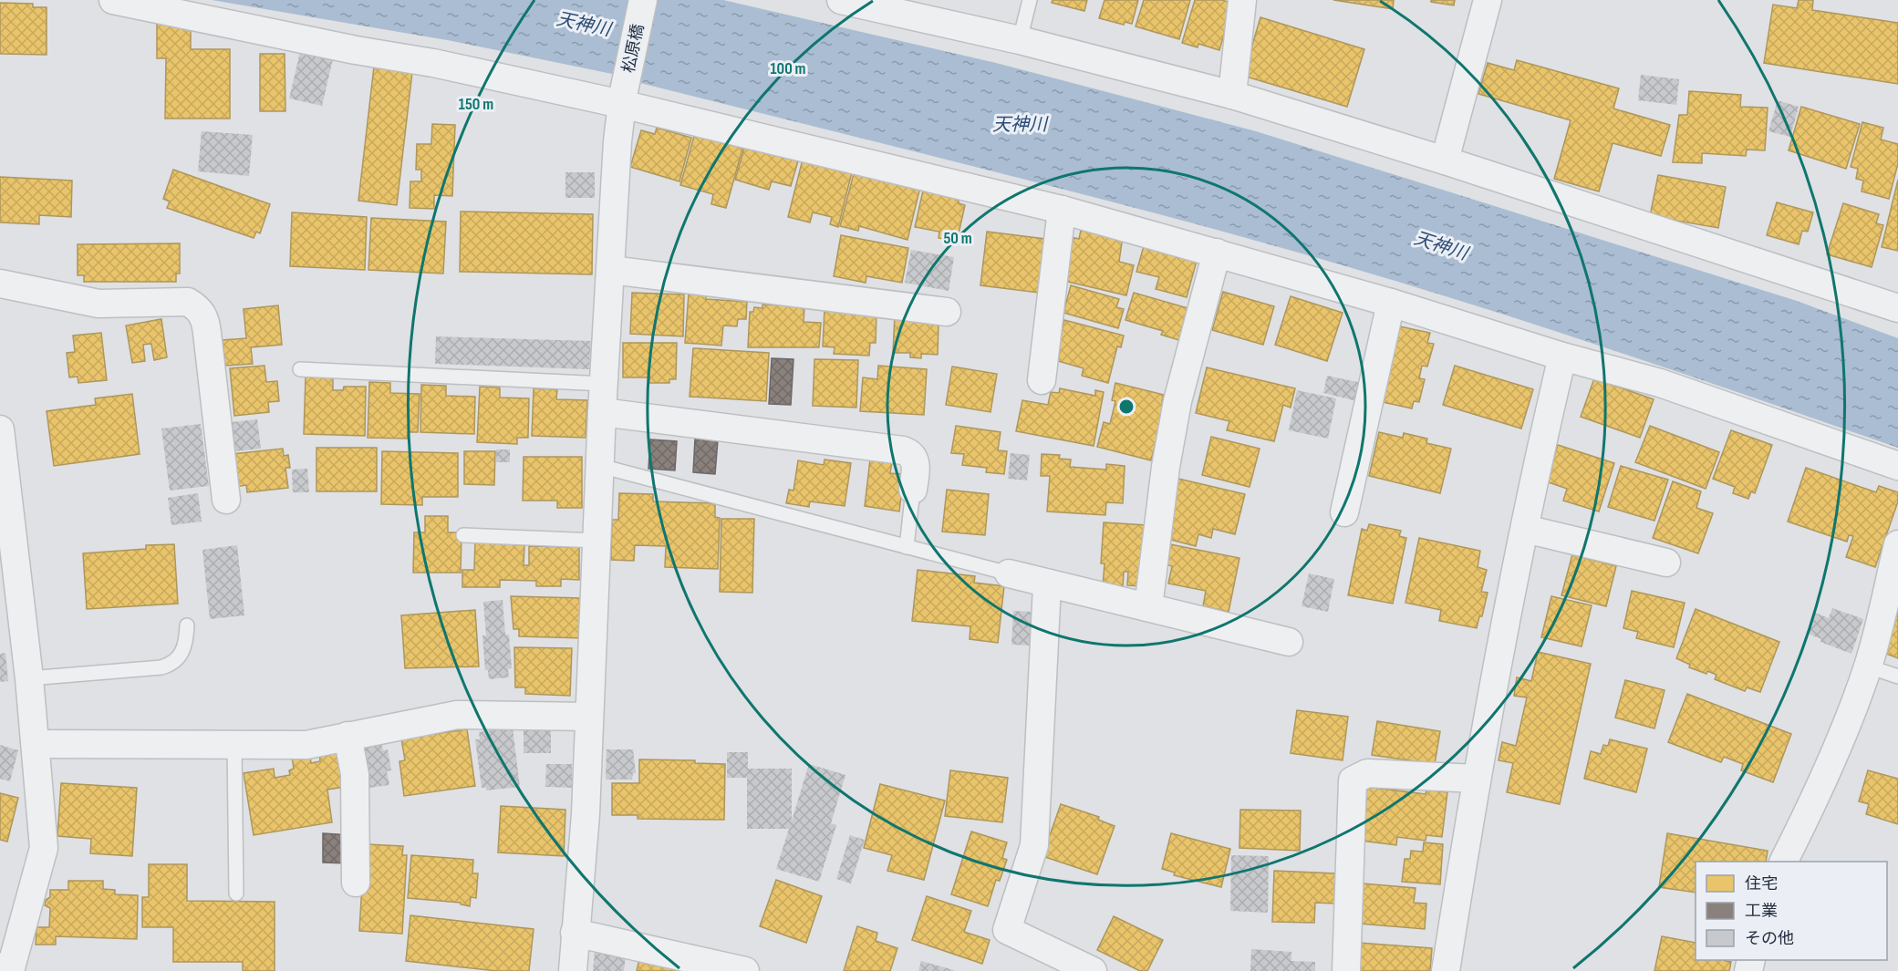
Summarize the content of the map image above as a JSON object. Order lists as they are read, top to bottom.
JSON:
{
  "streets": {
    "street": ["松原橋"]
  },
  "water": ["天神川"],
  "legend": ["住宅", "工業", "その他"],
  "rings": ["100 m", "150 m", "50 m"]
}
